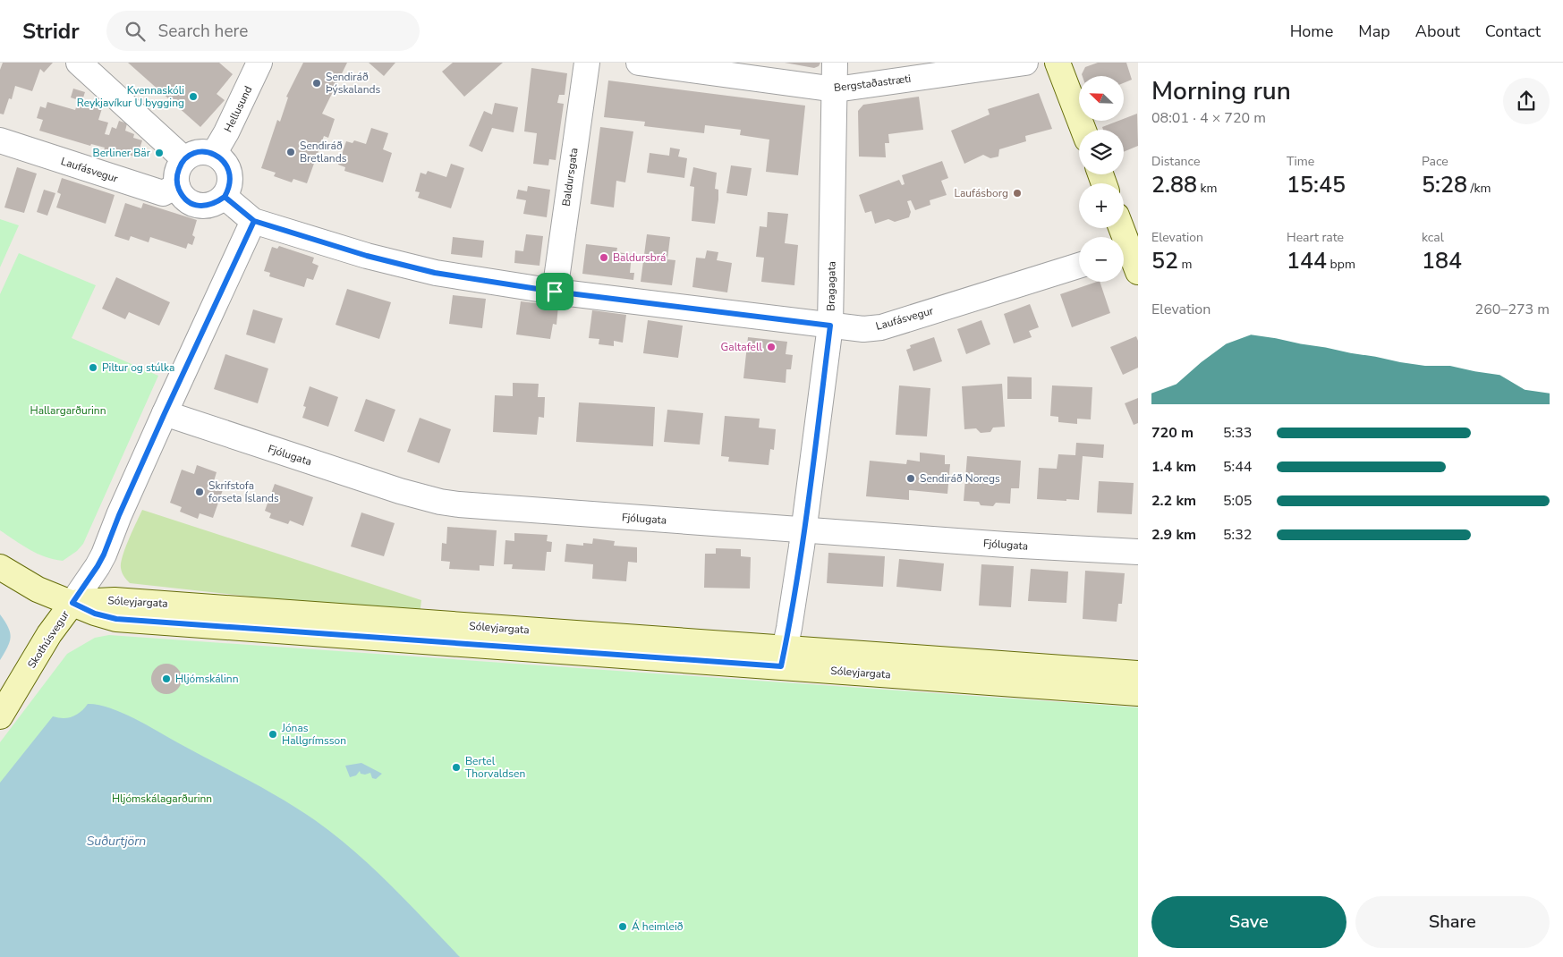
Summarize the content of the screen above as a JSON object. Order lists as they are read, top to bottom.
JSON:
{
  "streets": {
    "main road": ["Sóleyjargata", "Skothúsvegur"],
    "street": [
      "Bergstaðastræti",
      "Hellusund",
      "Laufásvegur",
      "Baldursgata",
      "Bragagata",
      "Fjólugata"
    ]
  },
  "crossings": [
    ["Bergstaðastræti", "Bragagata"],
    ["Hellusund", "Laufásvegur"],
    ["Laufásvegur", "Baldursgata"],
    ["Laufásvegur", "Bragagata"],
    ["Laufásvegur", "Skothúsvegur"],
    ["Bragagata", "Fjólugata"],
    ["Bragagata", "Sóleyjargata"],
    ["Fjólugata", "Skothúsvegur"],
    ["Sóleyjargata", "Skothúsvegur"]
  ],
  "water": ["Suðurtjörn"],
  "parks": ["Hallargarðurinn", "Hljómskálagarðurinn"],
  "places": [
    "Sendiráð Þýskalands",
    "Kvennaskóli Reykjavíkur U bygging",
    "Sendiráð Bretlands",
    "Berliner Bär",
    "Laufásborg",
    "Baldursbrá",
    "Galtafell",
    "Piltur og stúlka",
    "Sendiráð Noregs",
    "Skrifstofa forseta Íslands",
    "Hljómskálinn",
    "Jónas Hallgrímsson",
    "Bertel Thorvaldsen",
    "Á heimleið"
  ],
  "north": "top left",
  "page": {
    "header": "Stridr",
    "search": "Search here",
    "nav": [
      "Home",
      "Map",
      "About",
      "Contact"
    ],
    "heading": ["Morning run", "08:01 · 4 × 720 m"],
    "map_buttons": ["+", "−"],
    "stats": [
      ["Distance", "2.88 km"],
      ["Time", "15:45"],
      ["Pace", "5:28 /km"],
      ["Elevation", "52 m"],
      ["Heart rate", "144 bpm"],
      ["kcal", "184"]
    ],
    "chart": ["Elevation", "260–273 m"],
    "list": [
      {
        "name": "720 m",
        "note": "5:33"
      },
      {
        "name": "1.4 km",
        "note": "5:44"
      },
      {
        "name": "2.2 km",
        "note": "5:05"
      },
      {
        "name": "2.9 km",
        "note": "5:32"
      }
    ],
    "buttons": ["Save", "Share"]
  }
}
